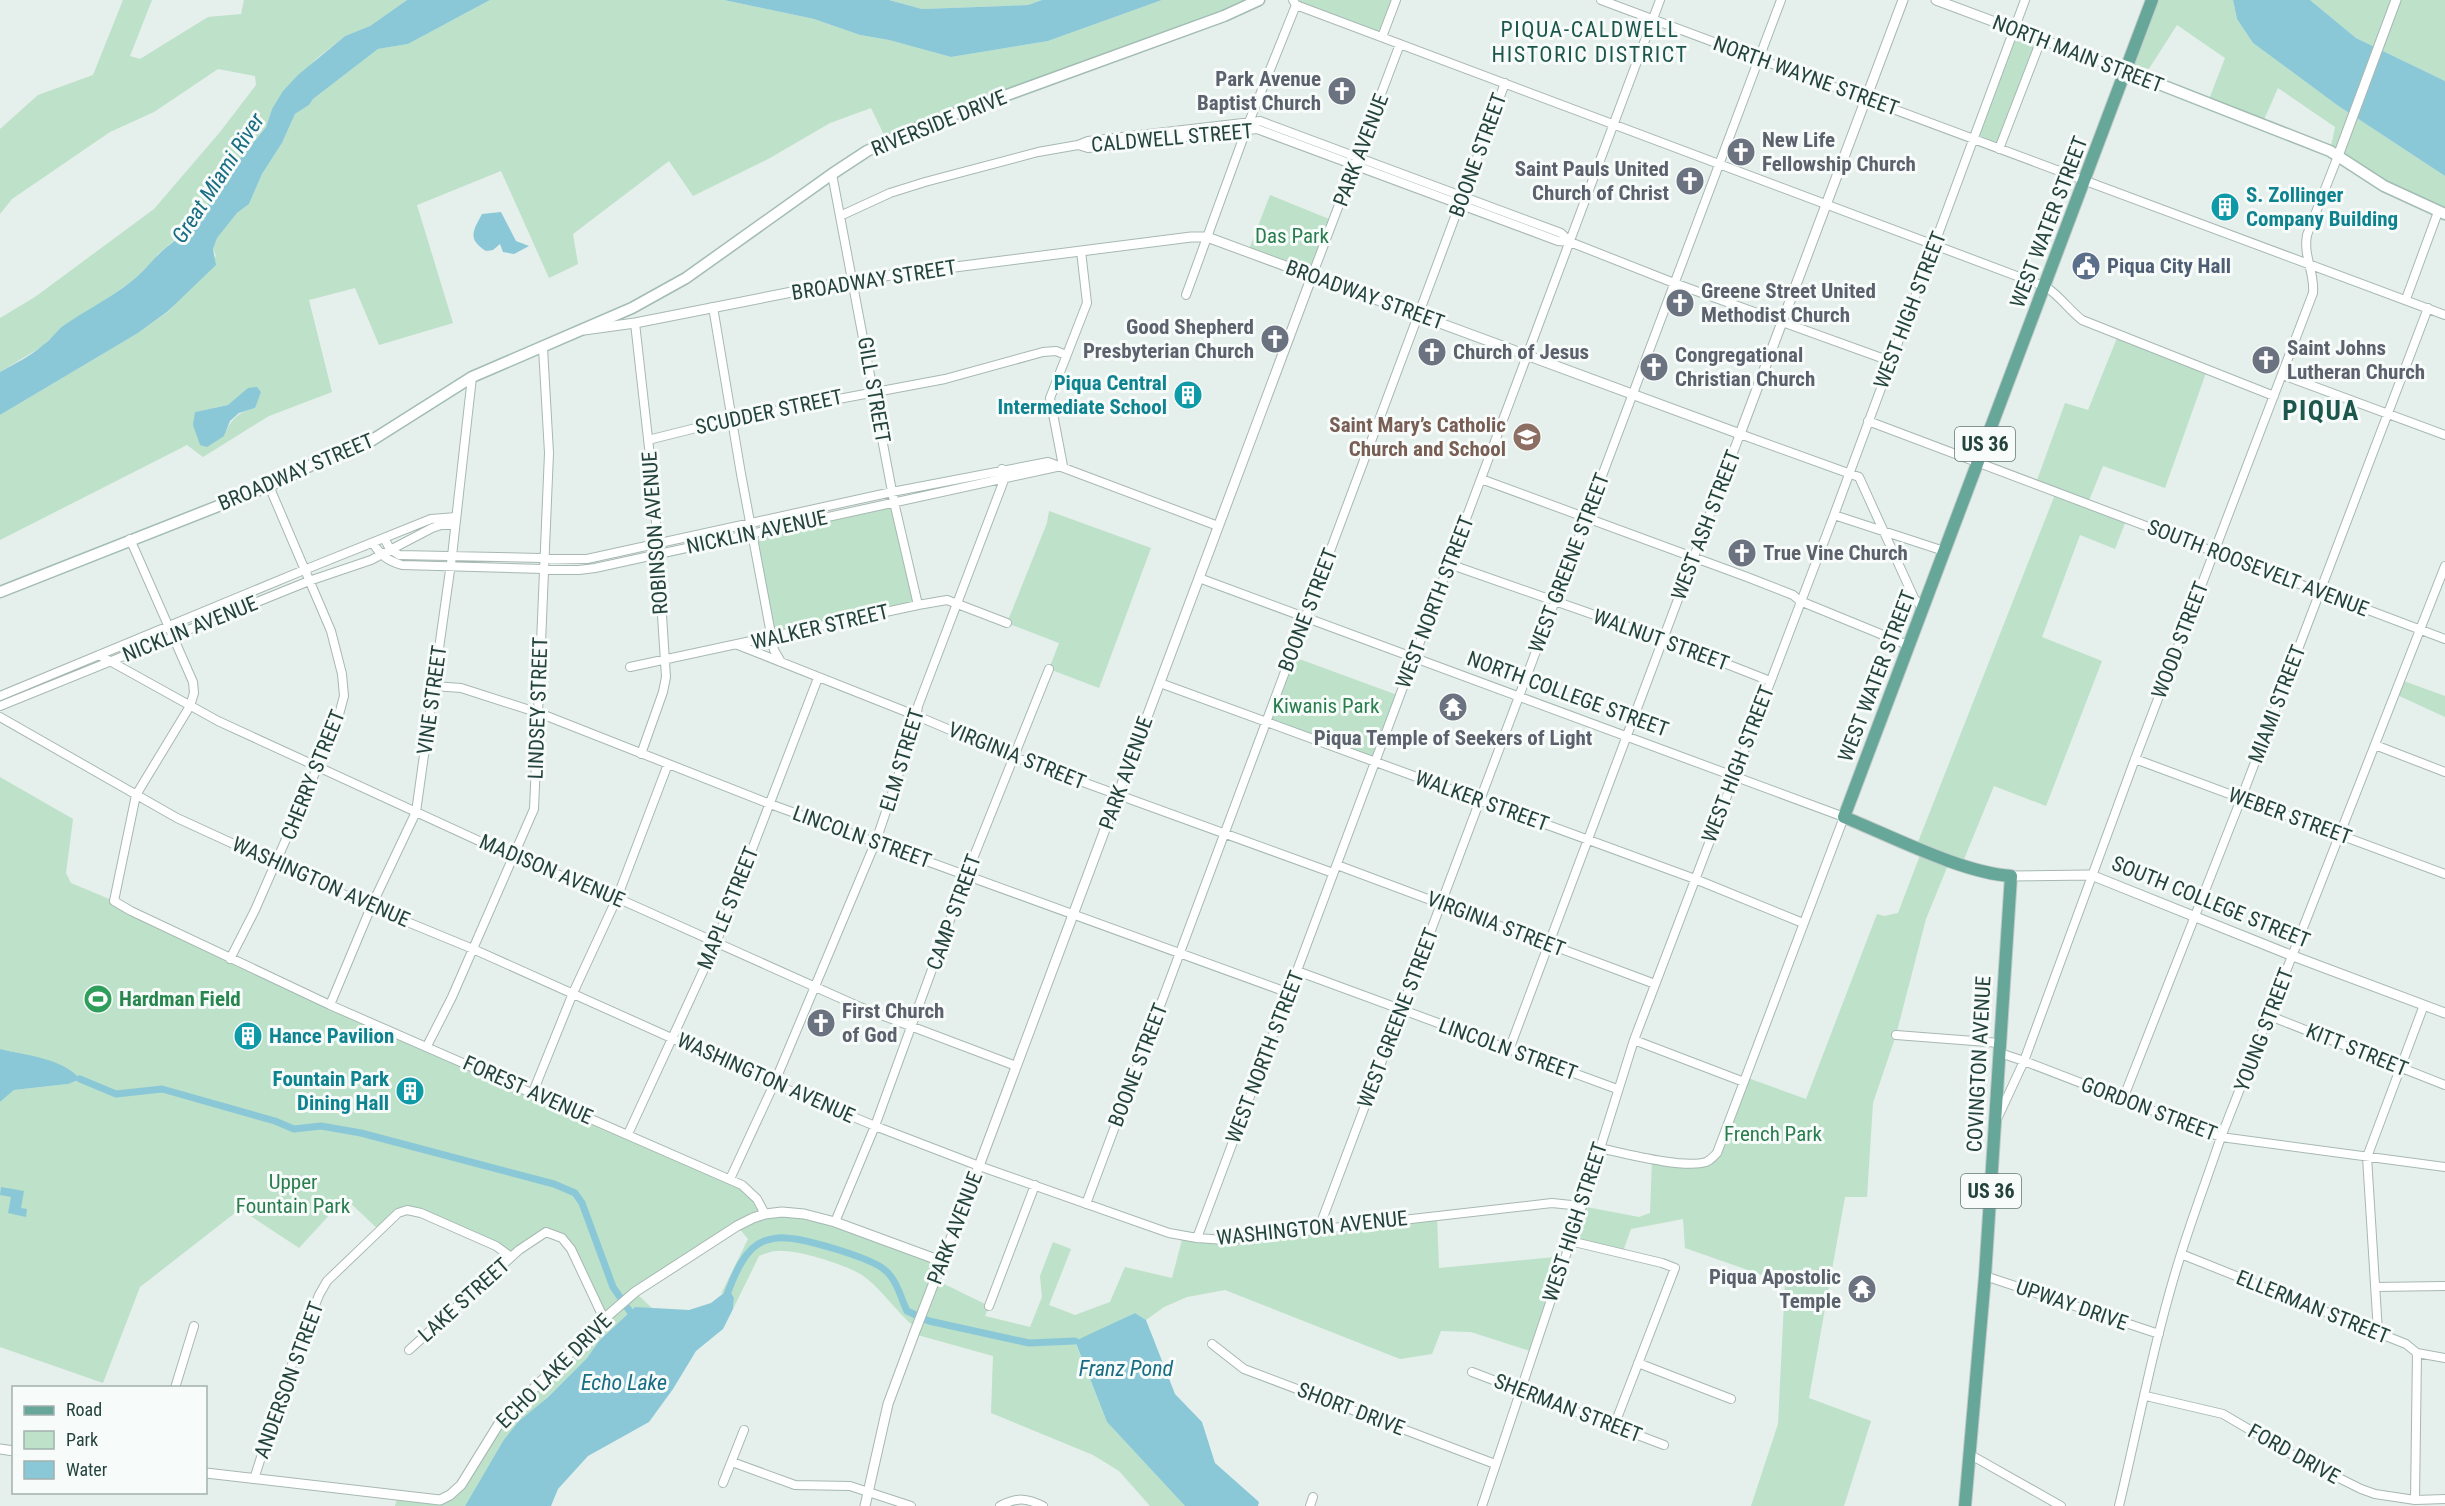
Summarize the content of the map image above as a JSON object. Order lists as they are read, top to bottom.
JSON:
{
  "streets": {
    "main road": [
      "NORTH MAIN STREET",
      "RIVERSIDE DRIVE",
      "WEST WATER STREET",
      "BROADWAY STREET",
      "US 36",
      "NORTH COLLEGE STREET",
      "SOUTH COLLEGE STREET",
      "COVINGTON AVENUE"
    ],
    "street": [
      "NORTH WAYNE STREET",
      "CALDWELL STREET",
      "PARK AVENUE",
      "BOONE STREET",
      "WEST HIGH STREET",
      "GILL STREET",
      "SCUDDER STREET",
      "WEST ASH STREET",
      "NICKLIN AVENUE",
      "ROBINSON AVENUE",
      "WEST GREENE STREET",
      "SOUTH ROOSEVELT AVENUE",
      "WEST NORTH STREET",
      "WALKER STREET",
      "WALNUT STREET",
      "WOOD STREET",
      "VINE STREET",
      "MIAMI STREET",
      "LINDSEY STREET",
      "VIRGINIA STREET",
      "ELM STREET",
      "CHERRY STREET",
      "WEBER STREET",
      "LINCOLN STREET",
      "MADISON AVENUE",
      "WASHINGTON AVENUE",
      "MAPLE STREET",
      "CAMP STREET",
      "YOUNG STREET",
      "KITT STREET",
      "FOREST AVENUE",
      "GORDON STREET",
      "LAKE STREET",
      "UPWAY DRIVE",
      "ELLERMAN STREET",
      "ECHO LAKE DRIVE",
      "ANDERSON STREET",
      "SHERMAN STREET",
      "SHORT DRIVE",
      "FORD DRIVE"
    ]
  },
  "crossings": [
    ["NORTH MAIN STREET", "WEST WATER STREET"],
    ["NORTH MAIN STREET", "WEST HIGH STREET"],
    ["NORTH MAIN STREET", "US 36"],
    ["NORTH MAIN STREET", "WOOD STREET"],
    ["NORTH WAYNE STREET", "WEST WATER STREET"],
    ["NORTH WAYNE STREET", "WEST HIGH STREET"],
    ["NORTH WAYNE STREET", "WEST ASH STREET"],
    ["NORTH WAYNE STREET", "WEST GREENE STREET"],
    ["NORTH WAYNE STREET", "WEST NORTH STREET"],
    ["NORTH WAYNE STREET", "WOOD STREET"],
    ["NORTH WAYNE STREET", "MIAMI STREET"],
    ["RIVERSIDE DRIVE", "BROADWAY STREET"],
    ["RIVERSIDE DRIVE", "GILL STREET"],
    ["RIVERSIDE DRIVE", "ROBINSON AVENUE"],
    ["CALDWELL STREET", "PARK AVENUE"],
    ["CALDWELL STREET", "BOONE STREET"],
    ["CALDWELL STREET", "WEST HIGH STREET"],
    ["CALDWELL STREET", "GILL STREET"],
    ["CALDWELL STREET", "WEST ASH STREET"],
    ["CALDWELL STREET", "WEST GREENE STREET"],
    ["CALDWELL STREET", "WEST NORTH STREET"],
    ["PARK AVENUE", "BROADWAY STREET"],
    ["PARK AVENUE", "NICKLIN AVENUE"],
    ["PARK AVENUE", "WALKER STREET"],
    ["PARK AVENUE", "NORTH COLLEGE STREET"],
    ["PARK AVENUE", "VIRGINIA STREET"],
    ["PARK AVENUE", "LINCOLN STREET"],
    ["PARK AVENUE", "MADISON AVENUE"],
    ["PARK AVENUE", "WASHINGTON AVENUE"],
    ["BOONE STREET", "BROADWAY STREET"],
    ["BOONE STREET", "WALKER STREET"],
    ["BOONE STREET", "NORTH COLLEGE STREET"],
    ["BOONE STREET", "VIRGINIA STREET"],
    ["BOONE STREET", "LINCOLN STREET"],
    ["BOONE STREET", "WASHINGTON AVENUE"],
    ["WEST WATER STREET", "BROADWAY STREET"],
    ["WEST WATER STREET", "WEST HIGH STREET"],
    ["WEST WATER STREET", "US 36"],
    ["WEST WATER STREET", "SOUTH ROOSEVELT AVENUE"],
    ["WEST WATER STREET", "WALKER STREET"],
    ["WEST WATER STREET", "NORTH COLLEGE STREET"],
    ["BROADWAY STREET", "WEST HIGH STREET"],
    ["BROADWAY STREET", "GILL STREET"],
    ["BROADWAY STREET", "WEST ASH STREET"],
    ["BROADWAY STREET", "ROBINSON AVENUE"],
    ["BROADWAY STREET", "WEST GREENE STREET"],
    ["BROADWAY STREET", "WEST NORTH STREET"],
    ["BROADWAY STREET", "VINE STREET"],
    ["BROADWAY STREET", "LINDSEY STREET"],
    ["BROADWAY STREET", "CHERRY STREET"],
    ["WEST HIGH STREET", "SOUTH ROOSEVELT AVENUE"],
    ["WEST HIGH STREET", "WALKER STREET"],
    ["WEST HIGH STREET", "WALNUT STREET"],
    ["WEST HIGH STREET", "NORTH COLLEGE STREET"],
    ["WEST HIGH STREET", "VIRGINIA STREET"],
    ["WEST HIGH STREET", "LINCOLN STREET"],
    ["WEST HIGH STREET", "WASHINGTON AVENUE"],
    ["WEST HIGH STREET", "SHERMAN STREET"],
    ["WEST HIGH STREET", "SHORT DRIVE"],
    ["GILL STREET", "SCUDDER STREET"],
    ["GILL STREET", "NICKLIN AVENUE"],
    ["GILL STREET", "WALKER STREET"],
    ["SCUDDER STREET", "ROBINSON AVENUE"],
    ["WEST ASH STREET", "WALKER STREET"],
    ["WEST ASH STREET", "WALNUT STREET"],
    ["WEST ASH STREET", "NORTH COLLEGE STREET"],
    ["WEST ASH STREET", "VIRGINIA STREET"],
    ["WEST ASH STREET", "LINCOLN STREET"],
    ["NICKLIN AVENUE", "ROBINSON AVENUE"],
    ["NICKLIN AVENUE", "VINE STREET"],
    ["NICKLIN AVENUE", "LINDSEY STREET"],
    ["NICKLIN AVENUE", "ELM STREET"],
    ["NICKLIN AVENUE", "CHERRY STREET"],
    ["NICKLIN AVENUE", "MADISON AVENUE"],
    ["ROBINSON AVENUE", "WALKER STREET"],
    ["ROBINSON AVENUE", "LINCOLN STREET"],
    ["WEST GREENE STREET", "WALKER STREET"],
    ["WEST GREENE STREET", "WALNUT STREET"],
    ["WEST GREENE STREET", "NORTH COLLEGE STREET"],
    ["WEST GREENE STREET", "VIRGINIA STREET"],
    ["WEST GREENE STREET", "LINCOLN STREET"],
    ["WEST GREENE STREET", "WASHINGTON AVENUE"],
    ["SOUTH ROOSEVELT AVENUE", "WOOD STREET"],
    ["SOUTH ROOSEVELT AVENUE", "MIAMI STREET"],
    ["SOUTH ROOSEVELT AVENUE", "YOUNG STREET"],
    ["WEST NORTH STREET", "WALKER STREET"],
    ["WEST NORTH STREET", "WALNUT STREET"],
    ["WEST NORTH STREET", "NORTH COLLEGE STREET"],
    ["WEST NORTH STREET", "VIRGINIA STREET"],
    ["WEST NORTH STREET", "LINCOLN STREET"],
    ["WEST NORTH STREET", "WASHINGTON AVENUE"],
    ["WALKER STREET", "VIRGINIA STREET"],
    ["WALKER STREET", "ELM STREET"],
    ["WOOD STREET", "WEBER STREET"],
    ["WOOD STREET", "SOUTH COLLEGE STREET"],
    ["WOOD STREET", "COVINGTON AVENUE"],
    ["WOOD STREET", "GORDON STREET"],
    ["NORTH COLLEGE STREET", "SOUTH COLLEGE STREET"],
    ["VINE STREET", "LINCOLN STREET"],
    ["VINE STREET", "MADISON AVENUE"],
    ["VINE STREET", "WASHINGTON AVENUE"],
    ["VINE STREET", "FOREST AVENUE"],
    ["MIAMI STREET", "WEBER STREET"],
    ["MIAMI STREET", "SOUTH COLLEGE STREET"],
    ["MIAMI STREET", "GORDON STREET"],
    ["LINDSEY STREET", "LINCOLN STREET"],
    ["LINDSEY STREET", "MADISON AVENUE"],
    ["LINDSEY STREET", "WASHINGTON AVENUE"],
    ["LINDSEY STREET", "FOREST AVENUE"],
    ["VIRGINIA STREET", "ELM STREET"],
    ["VIRGINIA STREET", "MAPLE STREET"],
    ["VIRGINIA STREET", "CAMP STREET"],
    ["ELM STREET", "LINCOLN STREET"],
    ["ELM STREET", "MADISON AVENUE"],
    ["ELM STREET", "WASHINGTON AVENUE"],
    ["ELM STREET", "FOREST AVENUE"],
    ["CHERRY STREET", "MADISON AVENUE"],
    ["CHERRY STREET", "WASHINGTON AVENUE"],
    ["CHERRY STREET", "FOREST AVENUE"],
    ["WEBER STREET", "YOUNG STREET"],
    ["LINCOLN STREET", "MAPLE STREET"],
    ["LINCOLN STREET", "CAMP STREET"],
    ["MADISON AVENUE", "MAPLE STREET"],
    ["MADISON AVENUE", "CAMP STREET"],
    ["WASHINGTON AVENUE", "MAPLE STREET"],
    ["WASHINGTON AVENUE", "CAMP STREET"],
    ["WASHINGTON AVENUE", "FOREST AVENUE"],
    ["SOUTH COLLEGE STREET", "YOUNG STREET"],
    ["SOUTH COLLEGE STREET", "COVINGTON AVENUE"],
    ["MAPLE STREET", "FOREST AVENUE"],
    ["YOUNG STREET", "KITT STREET"],
    ["YOUNG STREET", "GORDON STREET"],
    ["YOUNG STREET", "UPWAY DRIVE"],
    ["YOUNG STREET", "ELLERMAN STREET"],
    ["YOUNG STREET", "FORD DRIVE"],
    ["COVINGTON AVENUE", "GORDON STREET"],
    ["COVINGTON AVENUE", "UPWAY DRIVE"],
    ["FOREST AVENUE", "ECHO LAKE DRIVE"],
    ["LAKE STREET", "ECHO LAKE DRIVE"],
    ["LAKE STREET", "ANDERSON STREET"],
    ["ECHO LAKE DRIVE", "ANDERSON STREET"]
  ],
  "districts": ["PIQUA-CALDWELL HISTORIC DISTRICT", "PIQUA"],
  "water": ["Great Miami River", "Franz Pond", "Echo Lake"],
  "parks": [
    "Das Park",
    "Kiwanis Park",
    "French Park",
    "Upper Fountain Park"
  ],
  "places": {
    "church": [
      "Park Avenue Baptist Church",
      "New Life Fellowship Church",
      "Saint Pauls United Church of Christ",
      "Greene Street United Methodist Church",
      "Good Shepherd Presbyterian Church",
      "Church of Jesus",
      "Saint Johns Lutheran Church",
      "Congregational Christian Church",
      "True Vine Church",
      "First Church of God"
    ],
    "building": [
      "S. Zollinger Company Building",
      "Piqua Central Intermediate School",
      "Hance Pavilion",
      "Fountain Park Dining Hall"
    ],
    "public building": ["Piqua City Hall"],
    "school or university": ["Saint Mary’s Catholic Church and School"],
    "temple": ["Piqua Temple of Seekers of Light", "Piqua Apostolic Temple"],
    "sports": ["Hardman Field"]
  },
  "legend": ["Road", "Park", "Water"]
}
